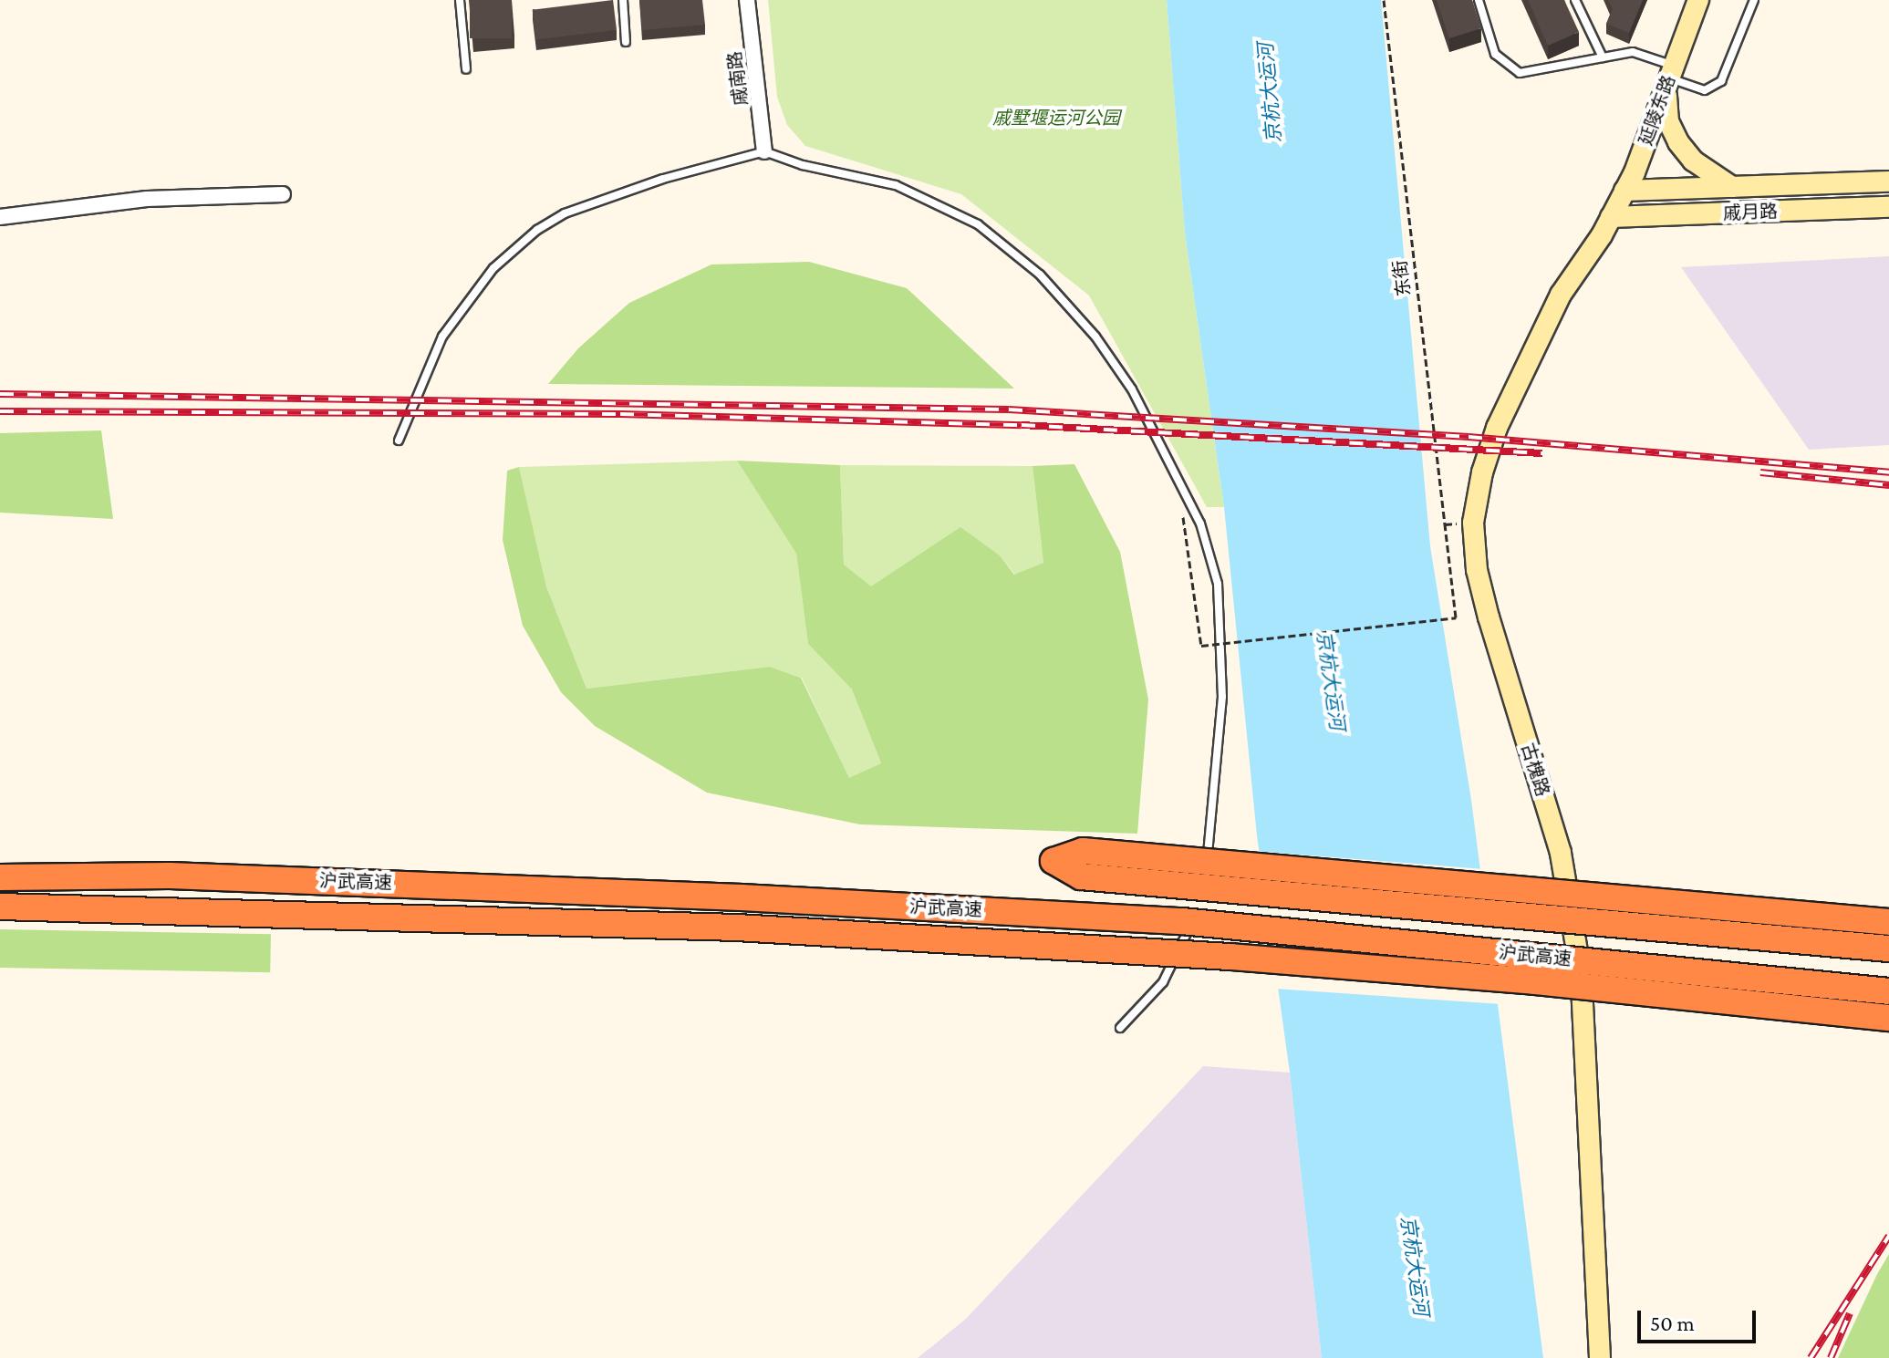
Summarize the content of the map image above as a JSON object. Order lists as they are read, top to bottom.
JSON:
{
  "streets": {
    "highway": ["沪武高速"],
    "street": [
      "戚南路",
      "延陵东路",
      "戚月路",
      "古槐路"
    ],
    "path": ["东街"]
  },
  "crossings": [
    ["延陵东路", "戚月路"],
    ["延陵东路", "古槐路"],
    ["戚月路", "古槐路"]
  ],
  "water": ["京杭大运河"],
  "parks": ["戚墅堰运河公园"],
  "scale_bar": "50 m"
}
